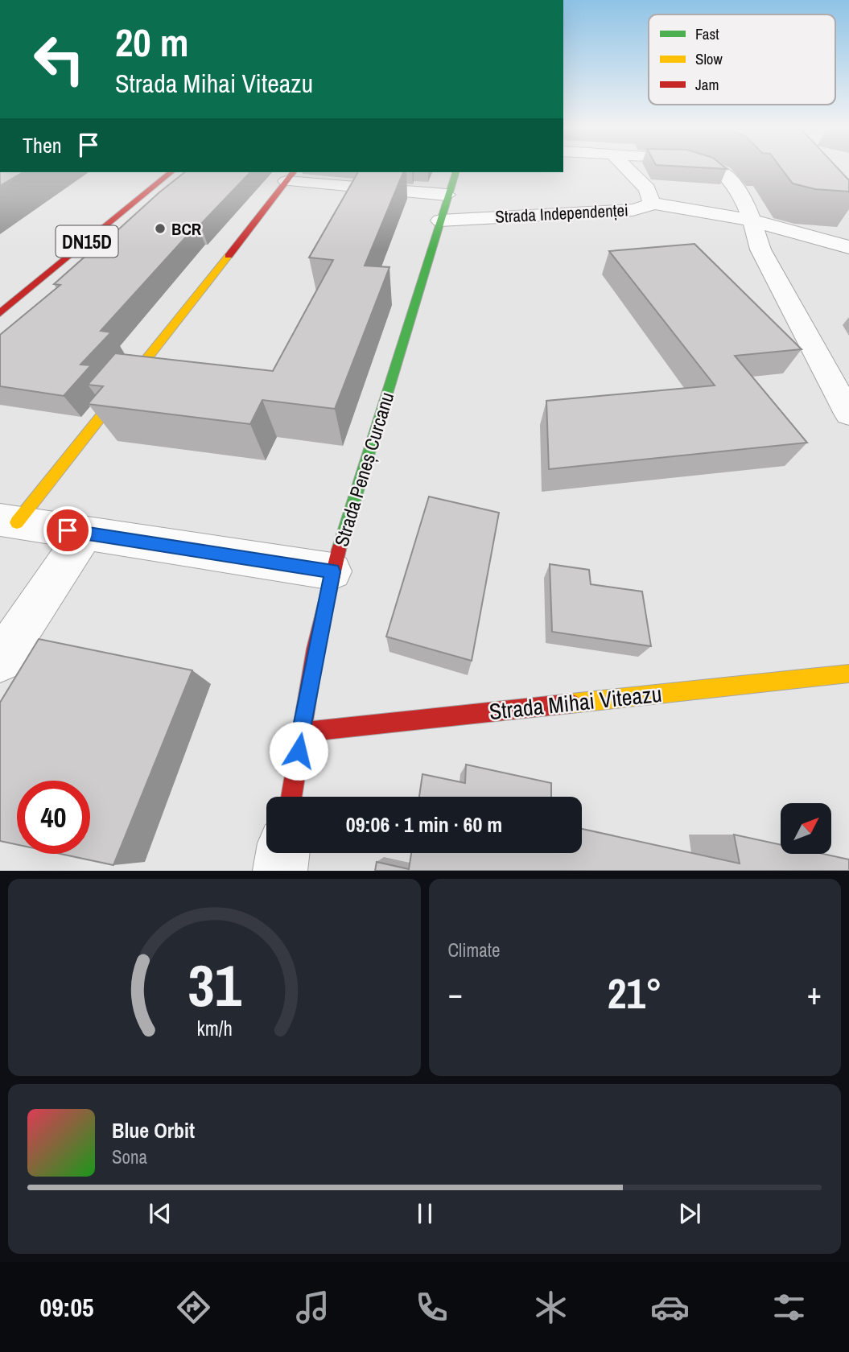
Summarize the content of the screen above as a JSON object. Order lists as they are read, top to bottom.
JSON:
{
  "streets": {
    "street": [
      "Strada Independenței",
      "DN15D",
      "Strada Peneș Curcanu",
      "Strada Mihai Viteazu"
    ]
  },
  "crossings": [
    ["Strada Independenței", "Strada Peneș Curcanu"],
    ["Strada Peneș Curcanu", "Strada Mihai Viteazu"]
  ],
  "places": ["BCR"],
  "legend": ["Fast", "Slow", "Jam"],
  "north": "top right",
  "page": {
    "turn": ["20 m", "Strada Mihai Viteazu"],
    "then": "Then",
    "limit": "40",
    "trip": "09:06 · 1 min · 60 m",
    "tile": "Climate",
    "heat": ["−", "21°", "+"],
    "song": ["Blue Orbit", "Sona"],
    "tabs": "09:05",
    "gauge": ["31", "km/h"]
  }
}
